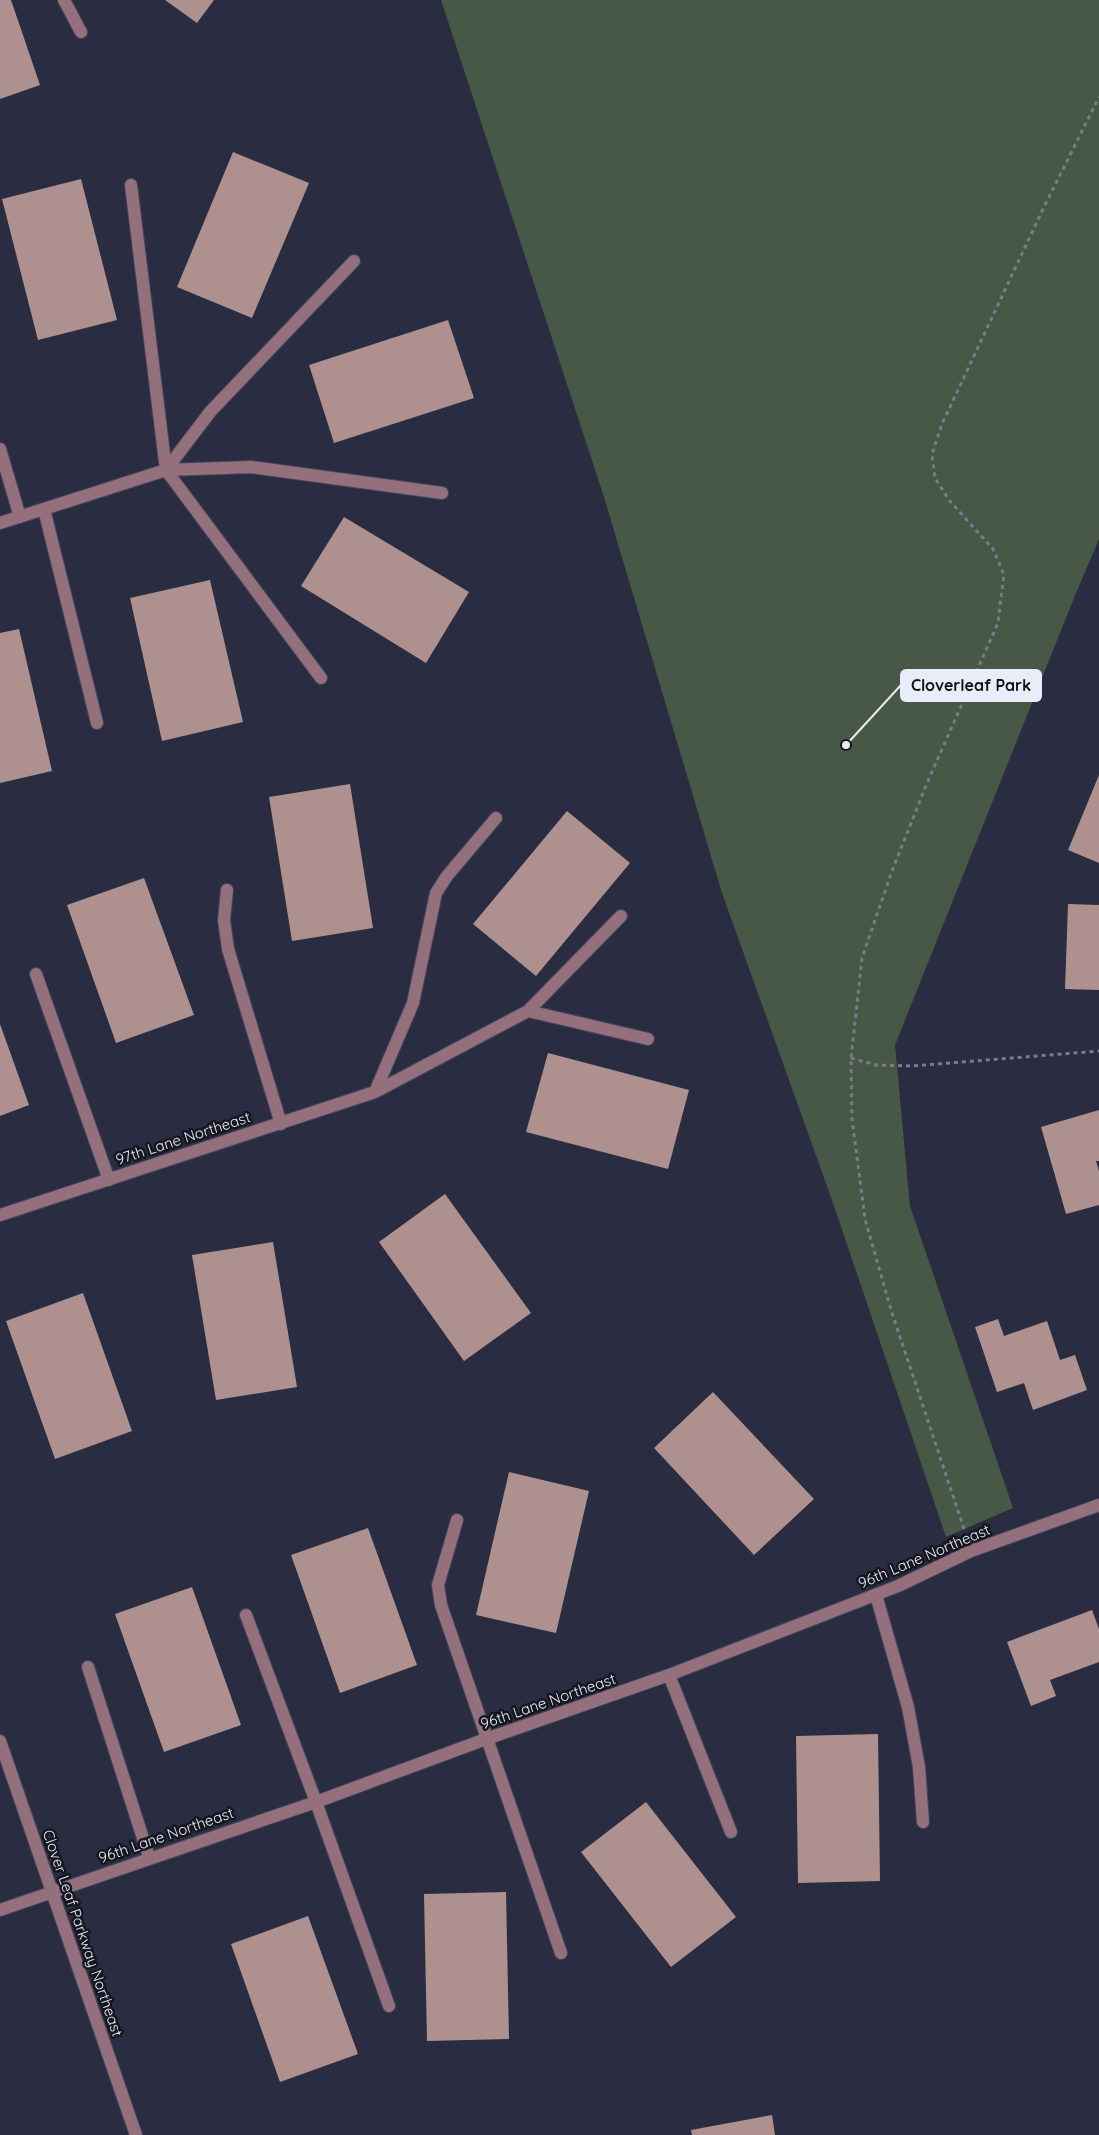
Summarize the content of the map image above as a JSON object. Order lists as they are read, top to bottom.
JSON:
{
  "streets": {
    "street": ["97th Lane Northeast", "96th Lane Northeast", "Clover Leaf Parkway Northeast"]
  },
  "crossings": [
    ["96th Lane Northeast", "Clover Leaf Parkway Northeast"]
  ],
  "places": ["Cloverleaf Park"]
}
